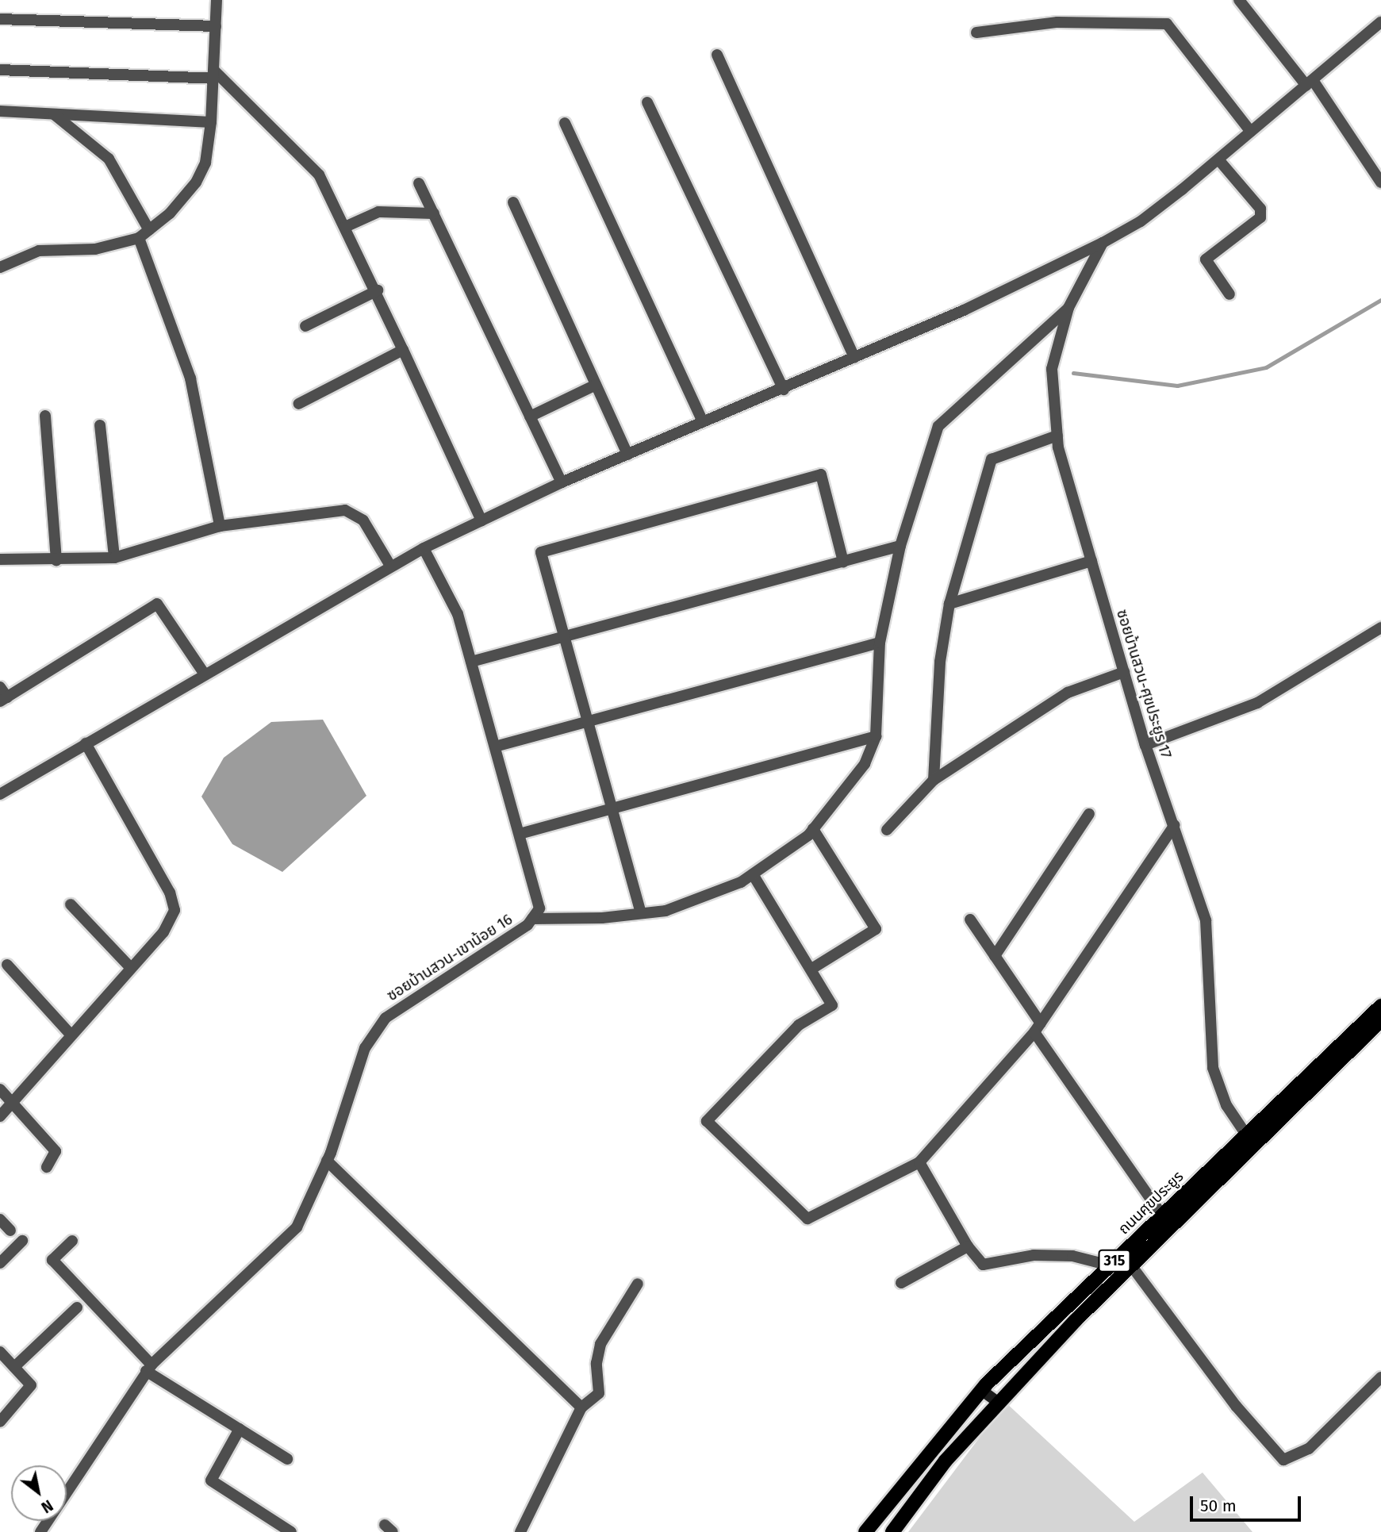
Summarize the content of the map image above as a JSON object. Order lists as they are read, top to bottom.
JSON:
{
  "streets": {
    "main road": ["ถนนศุขประยูร", "315"],
    "street": ["ซอยบ้านสวน-ศุขประยูร 17", "ซอยบ้านสวน-เขาน้อย 16"]
  },
  "crossings": [
    ["ซอยบ้านสวน-ศุขประยูร 17", "ถนนศุขประยูร"]
  ],
  "scale_bar": "50 m",
  "north": "bottom right"
}
